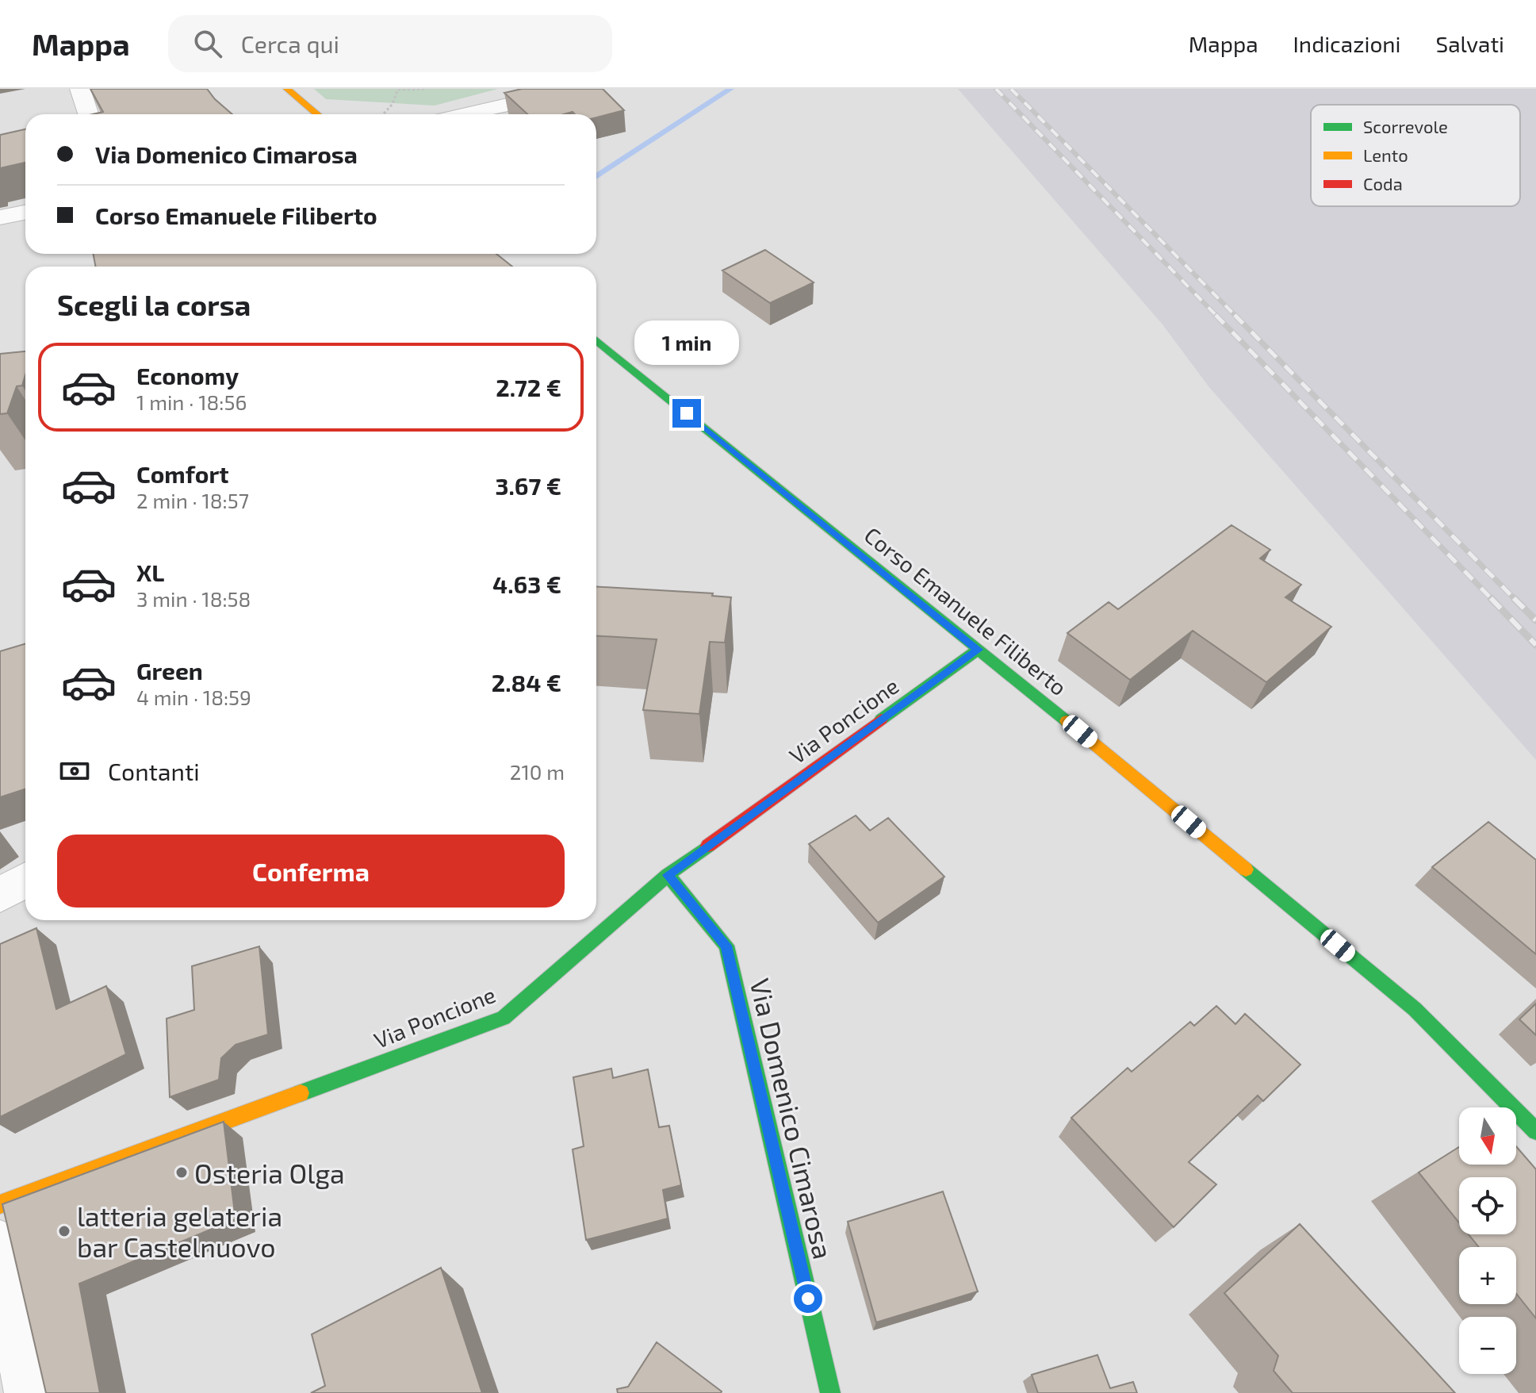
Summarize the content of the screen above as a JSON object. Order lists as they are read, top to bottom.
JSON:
{
  "streets": {
    "main road": ["Corso Emanuele Filiberto", "Via Poncione", "Via Domenico Cimarosa"]
  },
  "crossings": [
    ["Corso Emanuele Filiberto", "Via Poncione"],
    ["Via Poncione", "Via Domenico Cimarosa"]
  ],
  "places": ["Osteria Olga", "latteria gelateria bar Castelnuovo"],
  "legend": ["Scorrevole", "Lento", "Coda"],
  "north": "bottom",
  "page": {
    "header": "Mappa",
    "search": "Cerca qui",
    "nav": ["Mappa", "Indicazioni", "Salvati"],
    "banner": ["Via Domenico Cimarosa", "Corso Emanuele Filiberto"],
    "heading": "Scegli la corsa",
    "bubble": "1 min",
    "list": [
      {
        "name": "Economy",
        "note": "1 min · 18:56",
        "value": "2.72 €"
      },
      {
        "name": "Comfort",
        "note": "2 min · 18:57",
        "value": "3.67 €"
      },
      {
        "name": "XL",
        "note": "3 min · 18:58",
        "value": "4.63 €"
      },
      {
        "name": "Green",
        "note": "4 min · 18:59",
        "value": "2.84 €"
      }
    ],
    "pay": ["Contanti", "210 m"],
    "buttons": "Conferma",
    "map_buttons": ["+", "−"]
  }
}
